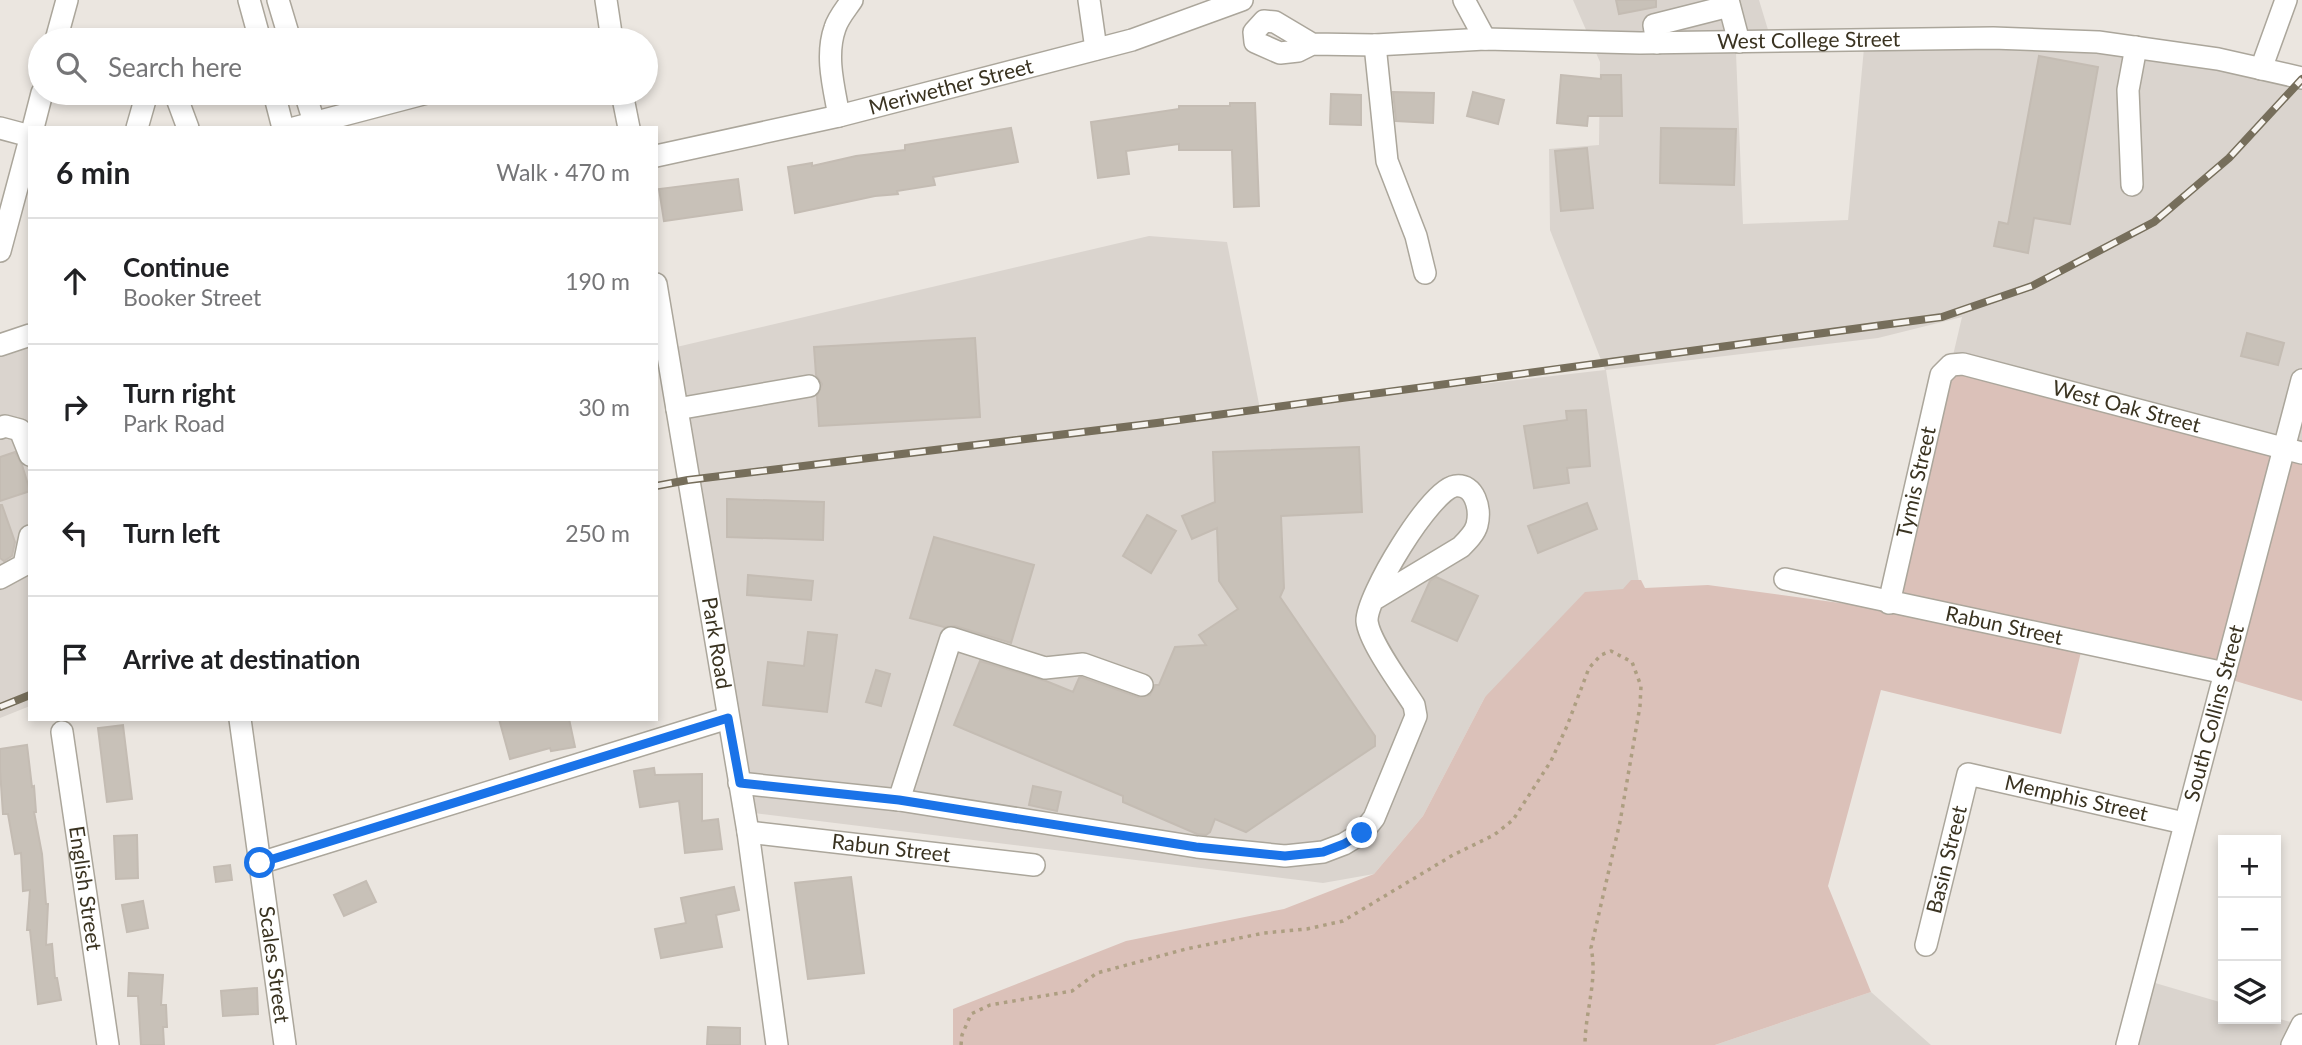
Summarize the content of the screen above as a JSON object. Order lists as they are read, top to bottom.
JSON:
{
  "streets": {
    "street": [
      "West College Street",
      "Meriwether Street",
      "West Oak Street",
      "Tymis Street",
      "Rabun Street",
      "Park Road",
      "South Collins Street",
      "Memphis Street",
      "Basin Street",
      "English Street",
      "Scales Street"
    ]
  },
  "crossings": [
    ["West Oak Street", "Tymis Street"],
    ["West Oak Street", "South Collins Street"],
    ["Tymis Street", "Rabun Street"],
    ["Rabun Street", "Park Road"],
    ["Rabun Street", "South Collins Street"],
    ["South Collins Street", "Memphis Street"],
    ["Memphis Street", "Basin Street"]
  ],
  "page": {
    "search": "Search here",
    "heading": ["6 min", "Walk · 470 m"],
    "list": [
      ["Continue", "Booker Street", "190 m"],
      ["Turn right", "Park Road", "30 m"],
      ["Turn left", "250 m"],
      "Arrive at destination"
    ],
    "map_buttons": ["+", "−"]
  }
}
